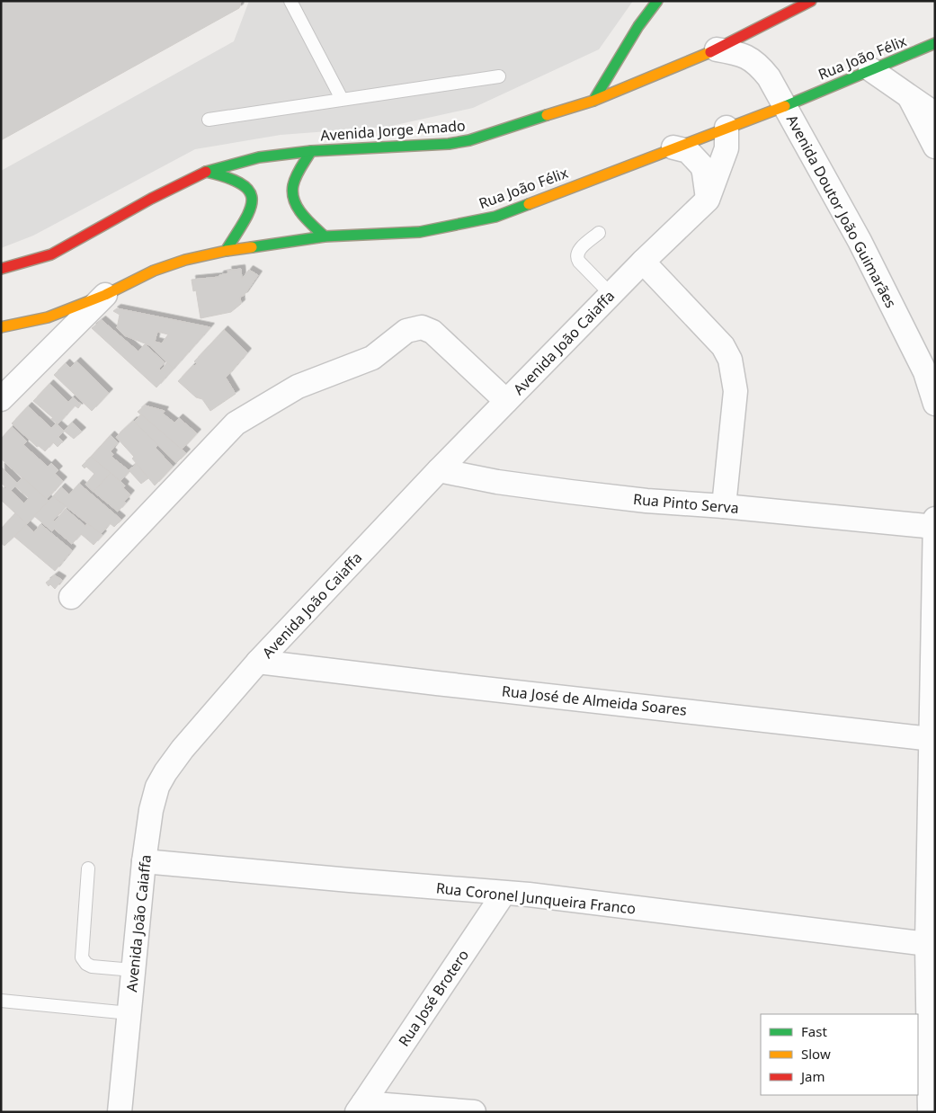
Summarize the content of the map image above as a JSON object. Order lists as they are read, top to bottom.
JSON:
{
  "streets": {
    "main road": ["Rua João Félix", "Avenida Jorge Amado"],
    "street": [
      "Avenida Doutor João Guimarães",
      "Avenida João Caiaffa",
      "Rua Pinto Serva",
      "Rua José de Almeida Soares",
      "Rua Coronel Junqueira Franco",
      "Rua José Brotero"
    ]
  },
  "crossings": [
    ["Rua João Félix", "Avenida Doutor João Guimarães"],
    ["Rua João Félix", "Avenida João Caiaffa"],
    ["Avenida Jorge Amado", "Avenida Doutor João Guimarães"],
    ["Avenida João Caiaffa", "Rua Pinto Serva"],
    ["Avenida João Caiaffa", "Rua José de Almeida Soares"],
    ["Avenida João Caiaffa", "Rua Coronel Junqueira Franco"],
    ["Rua Coronel Junqueira Franco", "Rua José Brotero"]
  ],
  "legend": ["Fast", "Slow", "Jam"]
}
